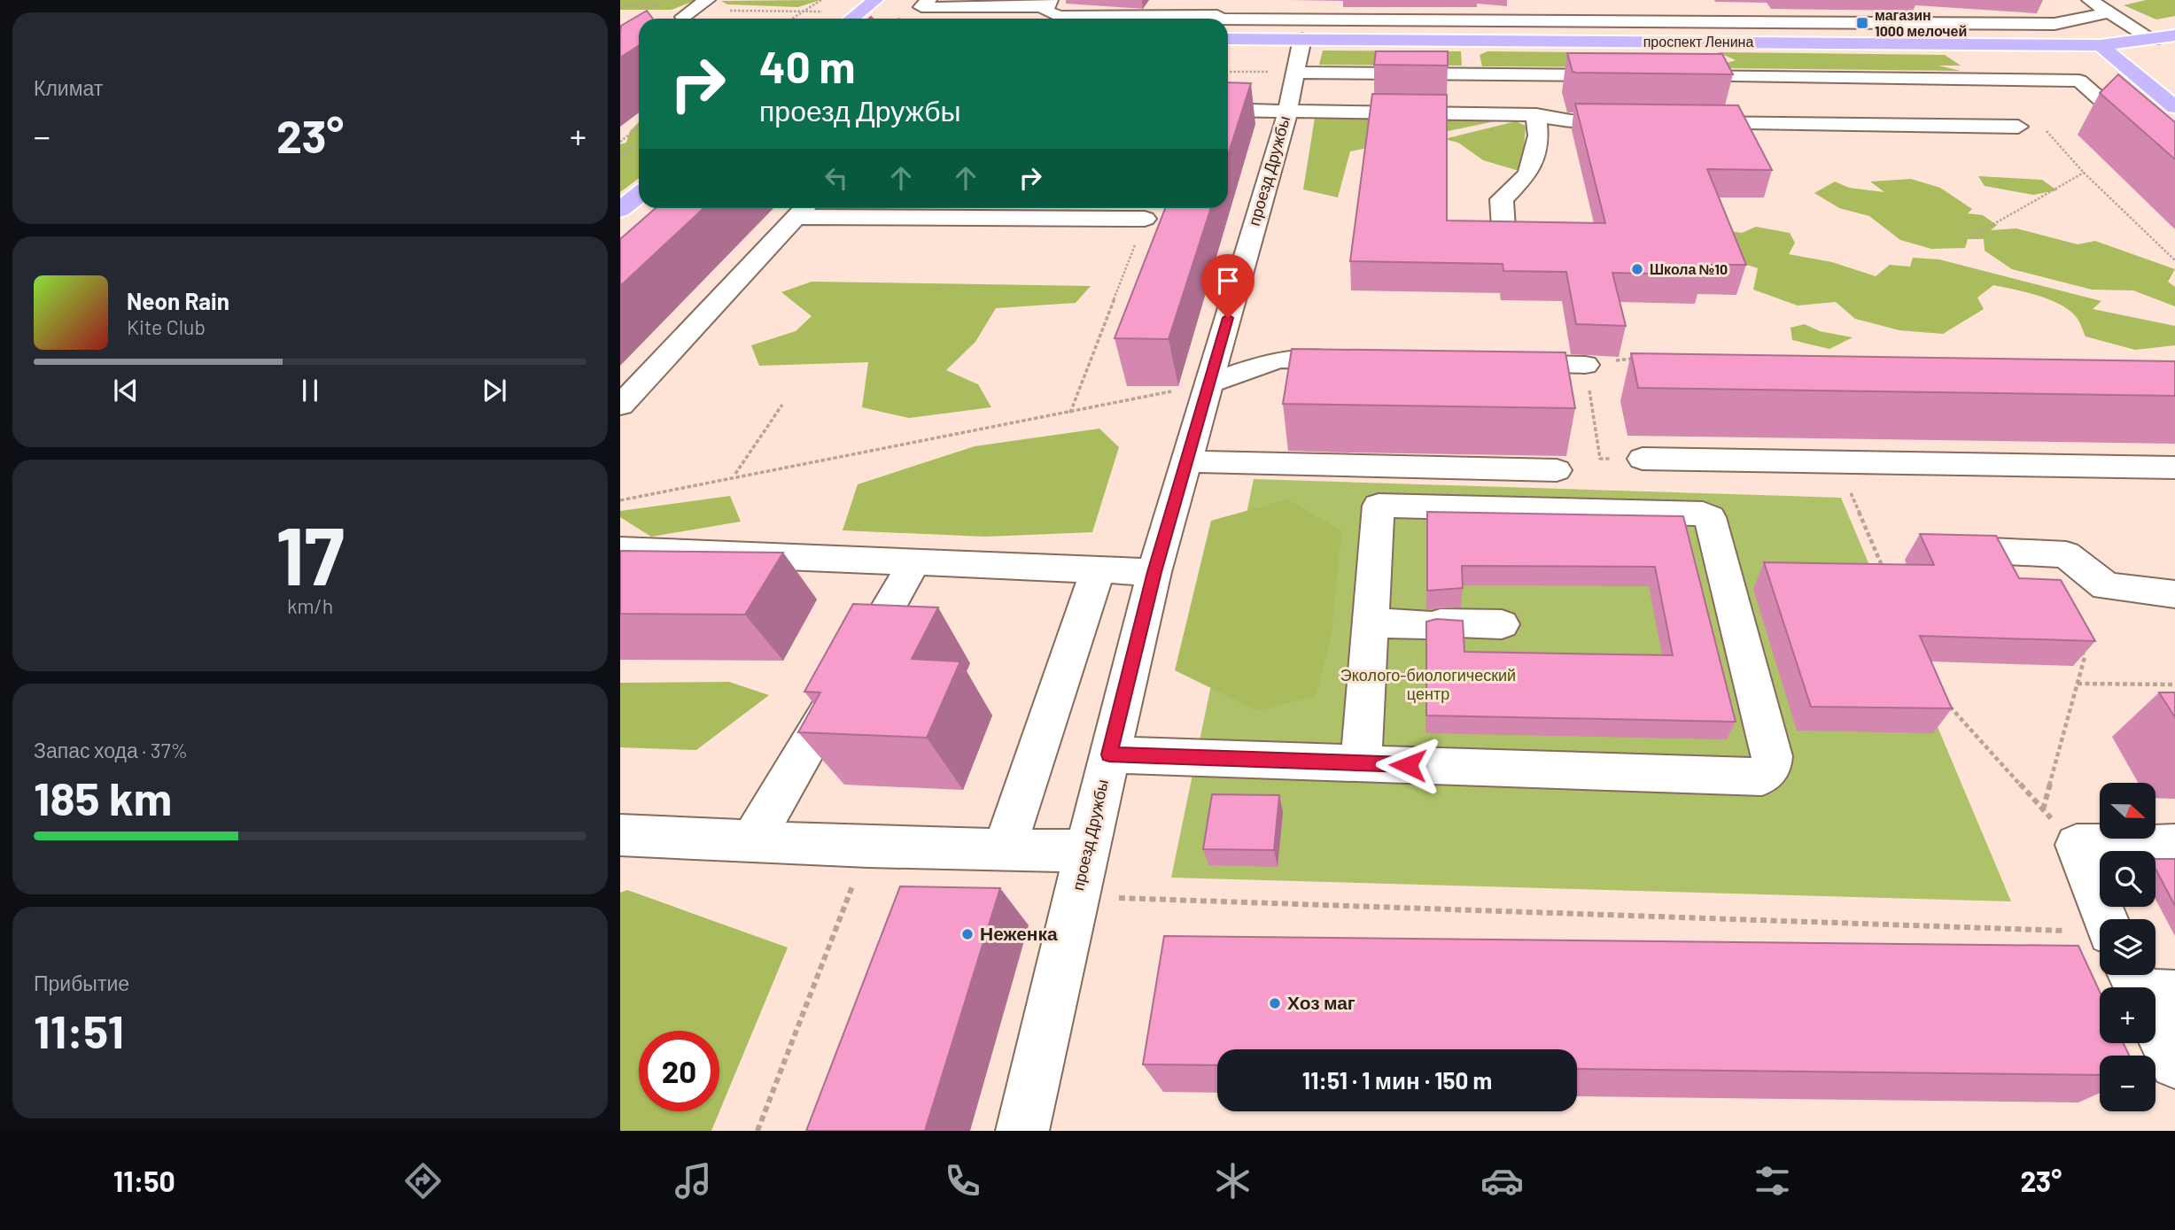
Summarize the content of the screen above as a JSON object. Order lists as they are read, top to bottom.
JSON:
{
  "streets": {
    "main road": ["проспект Ленина"],
    "street": ["проезд Дружбы"]
  },
  "crossings": [
    ["проспект Ленина", "проезд Дружбы"]
  ],
  "parks": ["Эколого-биологический центр"],
  "places": {
    "transit": ["магазин 1000 мелочей"],
    "other": ["Школа №10", "Неженка", "Хоз маг"]
  },
  "north": "right",
  "page": {
    "tile": [
      "Климат",
      ["17", "km/h"],
      ["Запас хода · 37%", "185 km"],
      ["Прибытие", "11:51"]
    ],
    "turn": ["40 m", "проезд Дружбы"],
    "heat": ["−", "23°", "+"],
    "song": ["Neon Rain", "Kite Club"],
    "map_buttons": ["+", "−"],
    "limit": "20",
    "trip": "11:51 · 1 мин · 150 m",
    "tabs": ["11:50", "23°"]
  }
}
